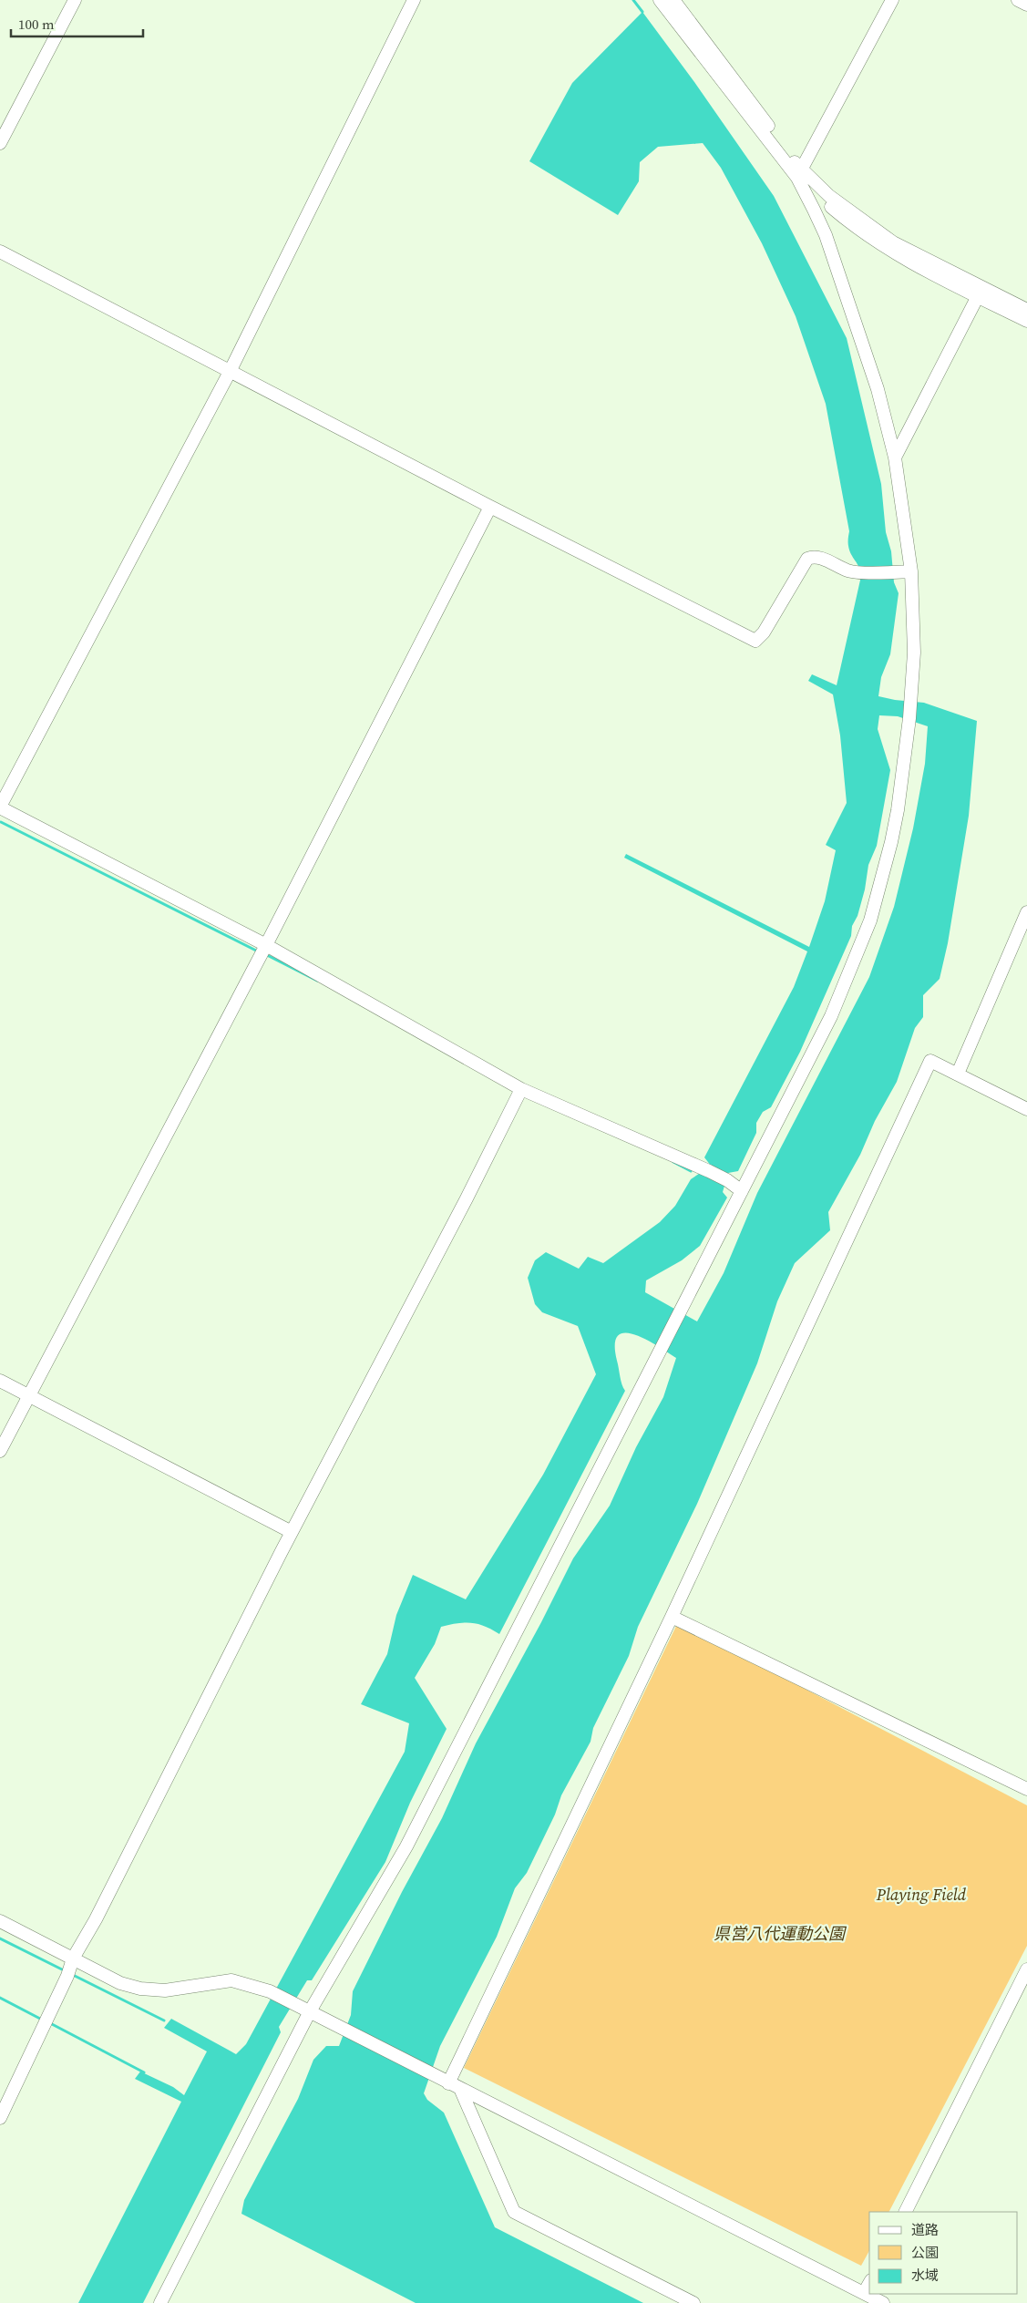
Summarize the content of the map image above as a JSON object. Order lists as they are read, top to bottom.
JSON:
{
  "parks": ["Playing Field", "県営八代運動公園"],
  "legend": ["道路", "公園", "水域"],
  "scale_bar": "100 m"
}
